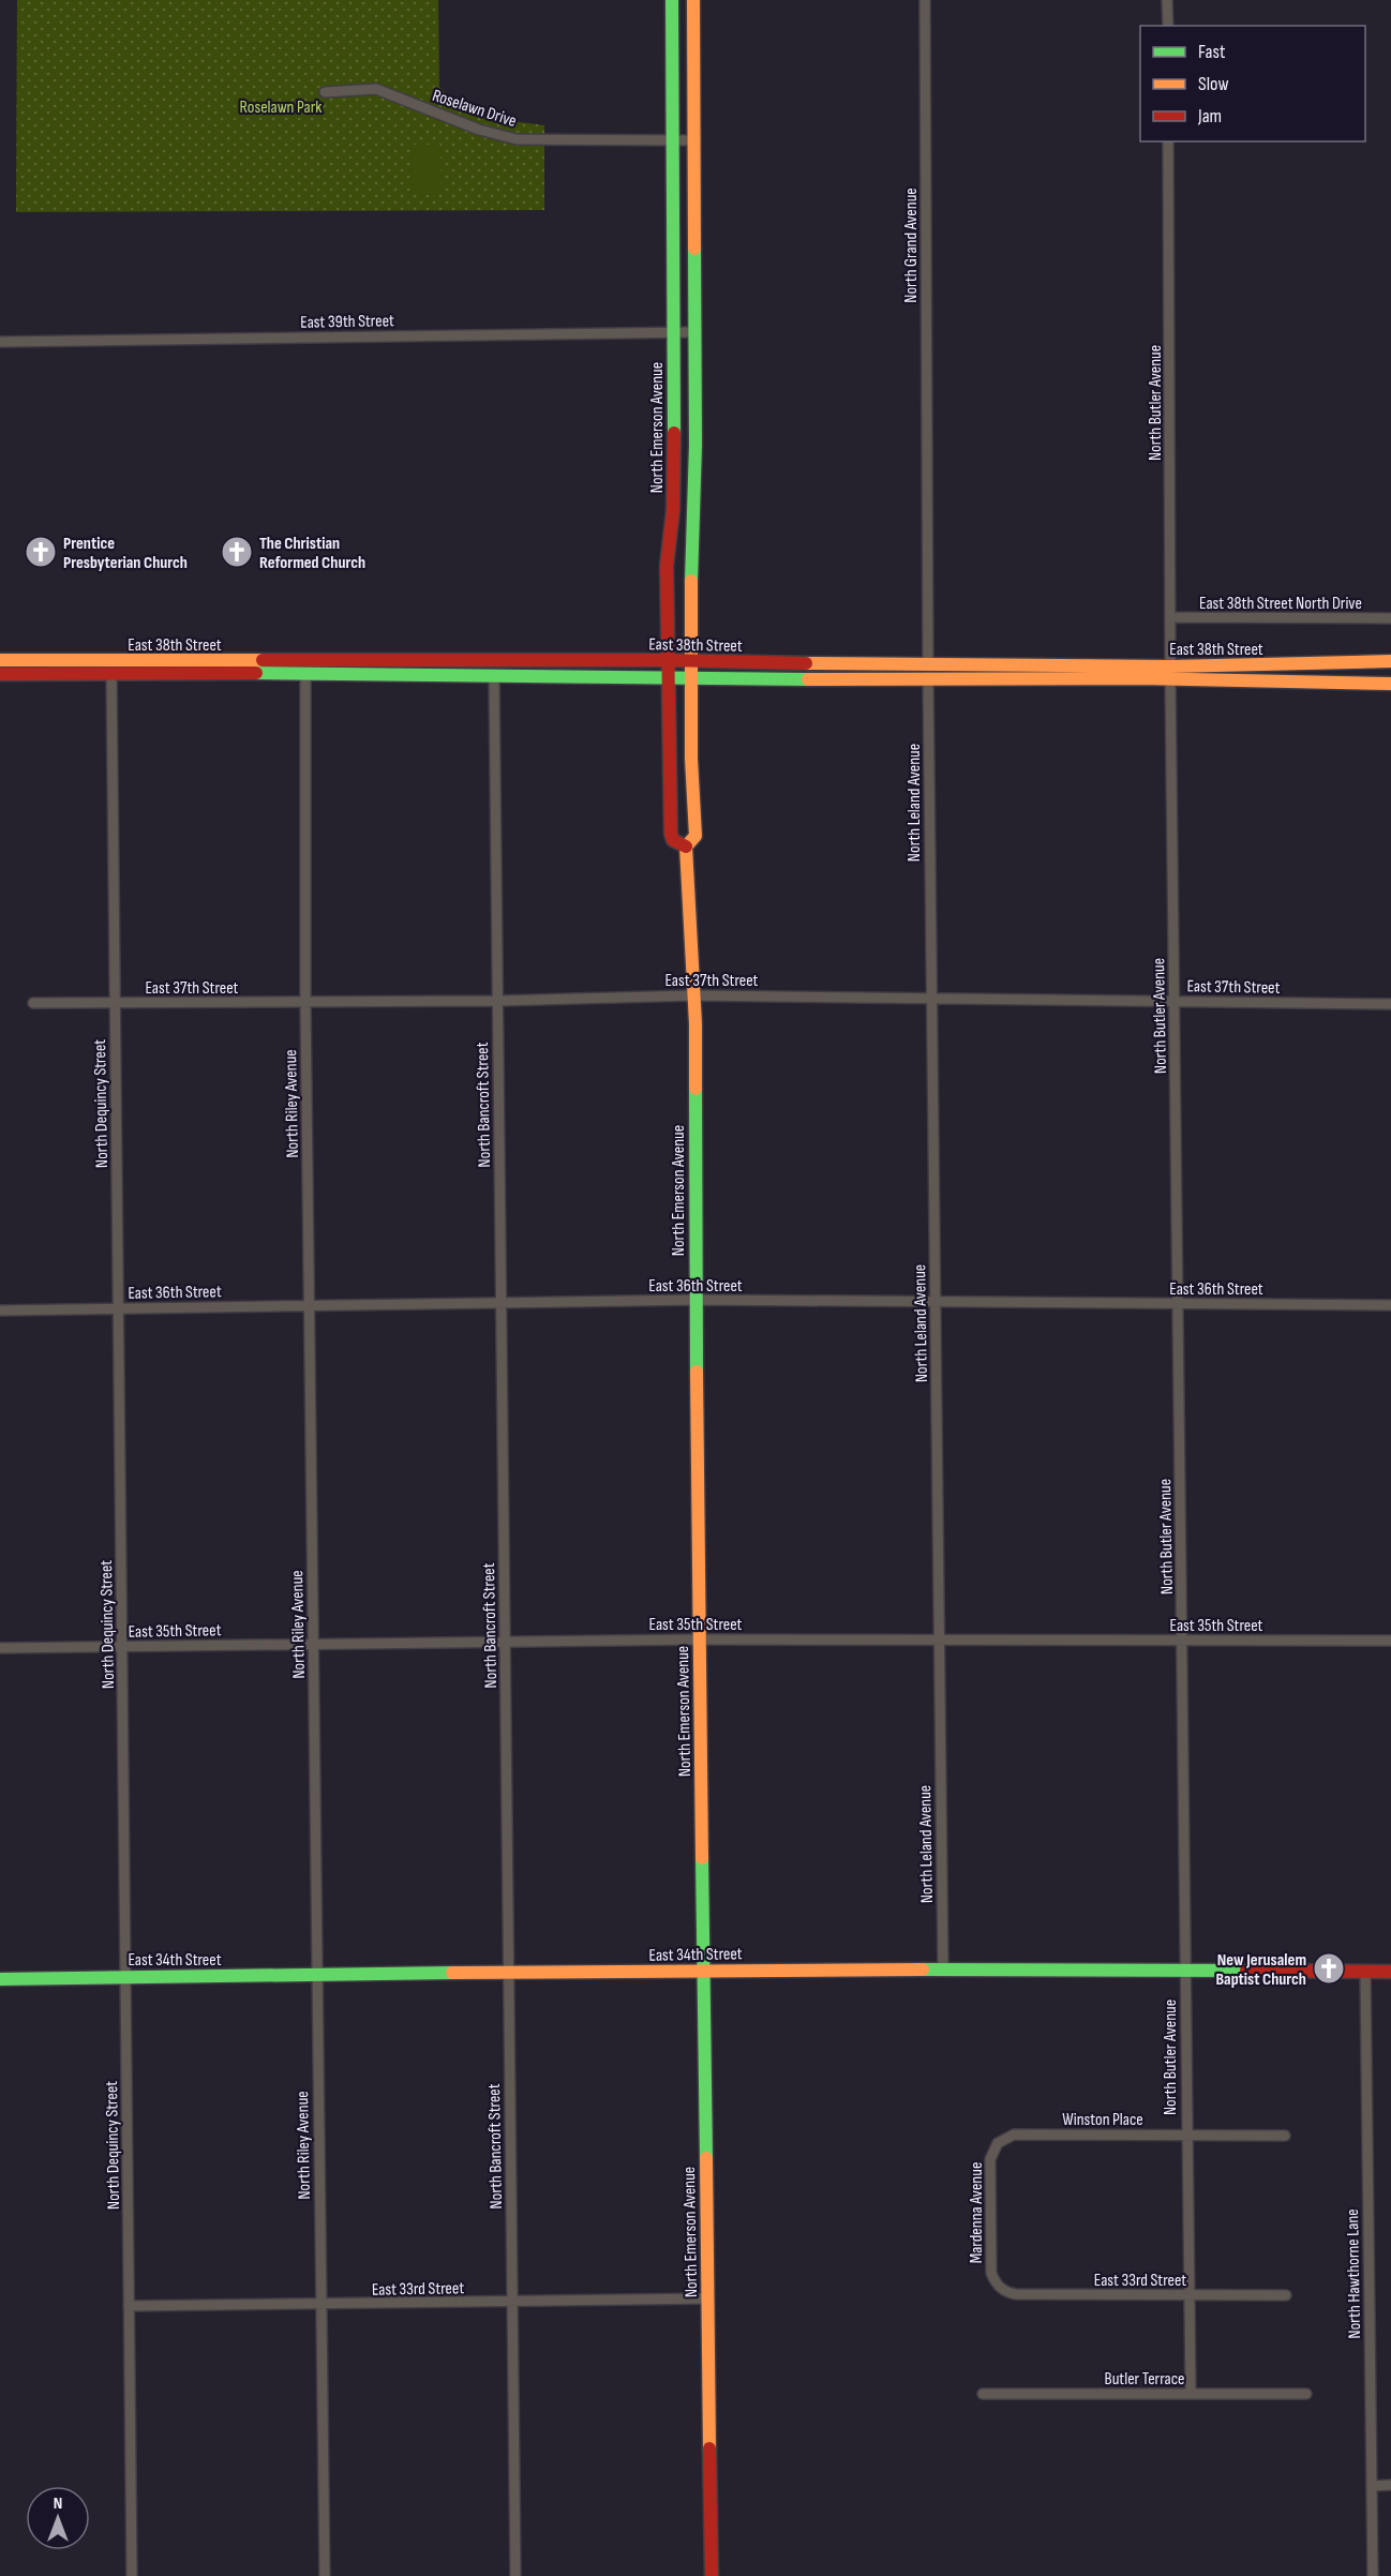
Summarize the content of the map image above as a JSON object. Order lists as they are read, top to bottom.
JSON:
{
  "streets": {
    "main road": ["North Emerson Avenue", "East 38th Street", "East 34th Street"],
    "street": [
      "Roselawn Drive",
      "North Grand Avenue",
      "East 39th Street",
      "North Butler Avenue",
      "East 38th Street North Drive",
      "North Leland Avenue",
      "East 37th Street",
      "North Dequincy Street",
      "North Riley Avenue",
      "North Bancroft Street",
      "East 36th Street",
      "East 35th Street",
      "Winston Place",
      "Mardenna Avenue",
      "North Hawthorne Lane",
      "East 33rd Street",
      "Butler Terrace"
    ]
  },
  "crossings": [
    ["Roselawn Drive", "North Emerson Avenue"],
    ["North Grand Avenue", "East 38th Street"],
    ["East 39th Street", "North Emerson Avenue"],
    ["North Butler Avenue", "East 38th Street North Drive"],
    ["North Butler Avenue", "East 38th Street"],
    ["North Butler Avenue", "East 37th Street"],
    ["North Butler Avenue", "East 36th Street"],
    ["North Butler Avenue", "East 35th Street"],
    ["North Butler Avenue", "East 34th Street"],
    ["North Butler Avenue", "Winston Place"],
    ["North Butler Avenue", "East 33rd Street"],
    ["North Butler Avenue", "Butler Terrace"],
    ["North Emerson Avenue", "East 38th Street"],
    ["North Emerson Avenue", "East 37th Street"],
    ["North Emerson Avenue", "East 36th Street"],
    ["North Emerson Avenue", "East 35th Street"],
    ["North Emerson Avenue", "East 34th Street"],
    ["North Emerson Avenue", "East 33rd Street"],
    ["East 38th Street", "North Leland Avenue"],
    ["East 38th Street", "North Dequincy Street"],
    ["East 38th Street", "North Riley Avenue"],
    ["East 38th Street", "North Bancroft Street"],
    ["North Leland Avenue", "East 37th Street"],
    ["North Leland Avenue", "East 36th Street"],
    ["North Leland Avenue", "East 35th Street"],
    ["North Leland Avenue", "East 34th Street"],
    ["East 37th Street", "North Dequincy Street"],
    ["East 37th Street", "North Riley Avenue"],
    ["East 37th Street", "North Bancroft Street"],
    ["North Dequincy Street", "East 36th Street"],
    ["North Dequincy Street", "East 35th Street"],
    ["North Dequincy Street", "East 34th Street"],
    ["North Dequincy Street", "East 33rd Street"],
    ["North Riley Avenue", "East 36th Street"],
    ["North Riley Avenue", "East 35th Street"],
    ["North Riley Avenue", "East 34th Street"],
    ["North Riley Avenue", "East 33rd Street"],
    ["North Bancroft Street", "East 36th Street"],
    ["North Bancroft Street", "East 35th Street"],
    ["North Bancroft Street", "East 34th Street"],
    ["North Bancroft Street", "East 33rd Street"],
    ["East 34th Street", "North Hawthorne Lane"],
    ["Winston Place", "Mardenna Avenue"],
    ["Mardenna Avenue", "East 33rd Street"]
  ],
  "parks": ["Roselawn Park"],
  "places": {
    "church": ["Prentice Presbyterian Church", "The Christian Reformed Church", "New Jerusalem Baptist Church"]
  },
  "legend": ["Fast", "Slow", "Jam"],
  "north": "top"
}
